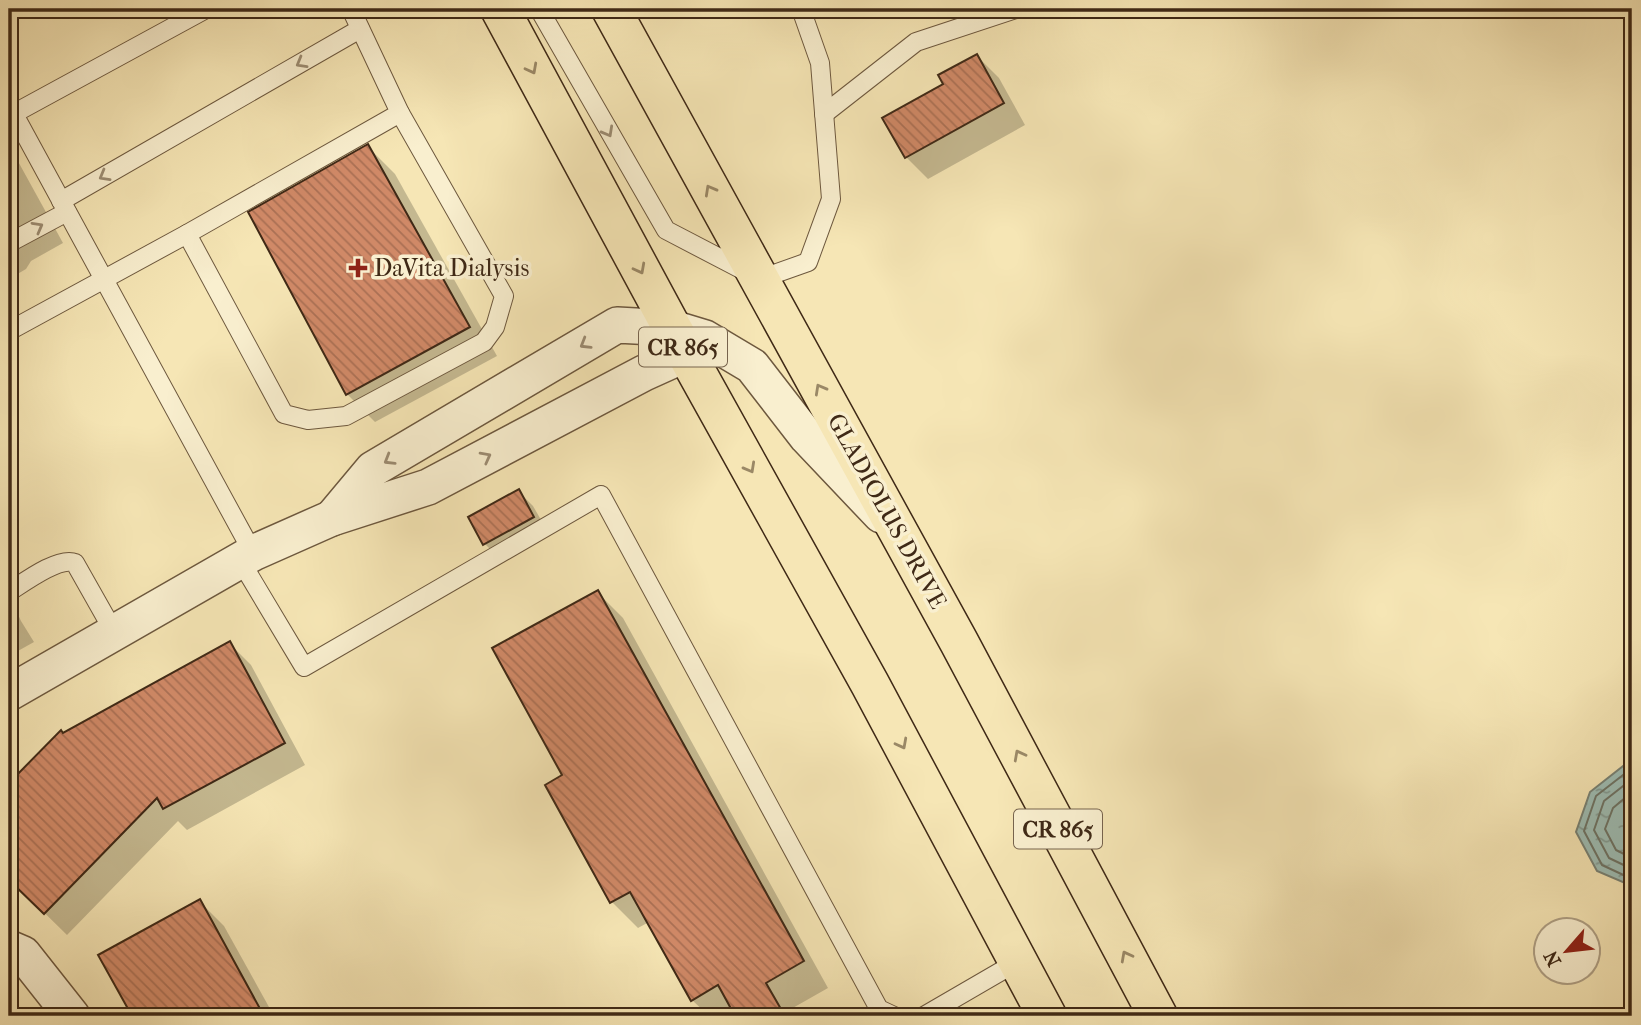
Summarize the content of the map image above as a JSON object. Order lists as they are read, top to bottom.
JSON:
{
  "streets": {
    "main road": ["CR 865", "GLADIOLUS DRIVE"]
  },
  "places": {
    "health": ["DaVita Dialysis"]
  },
  "north": "bottom left"
}
